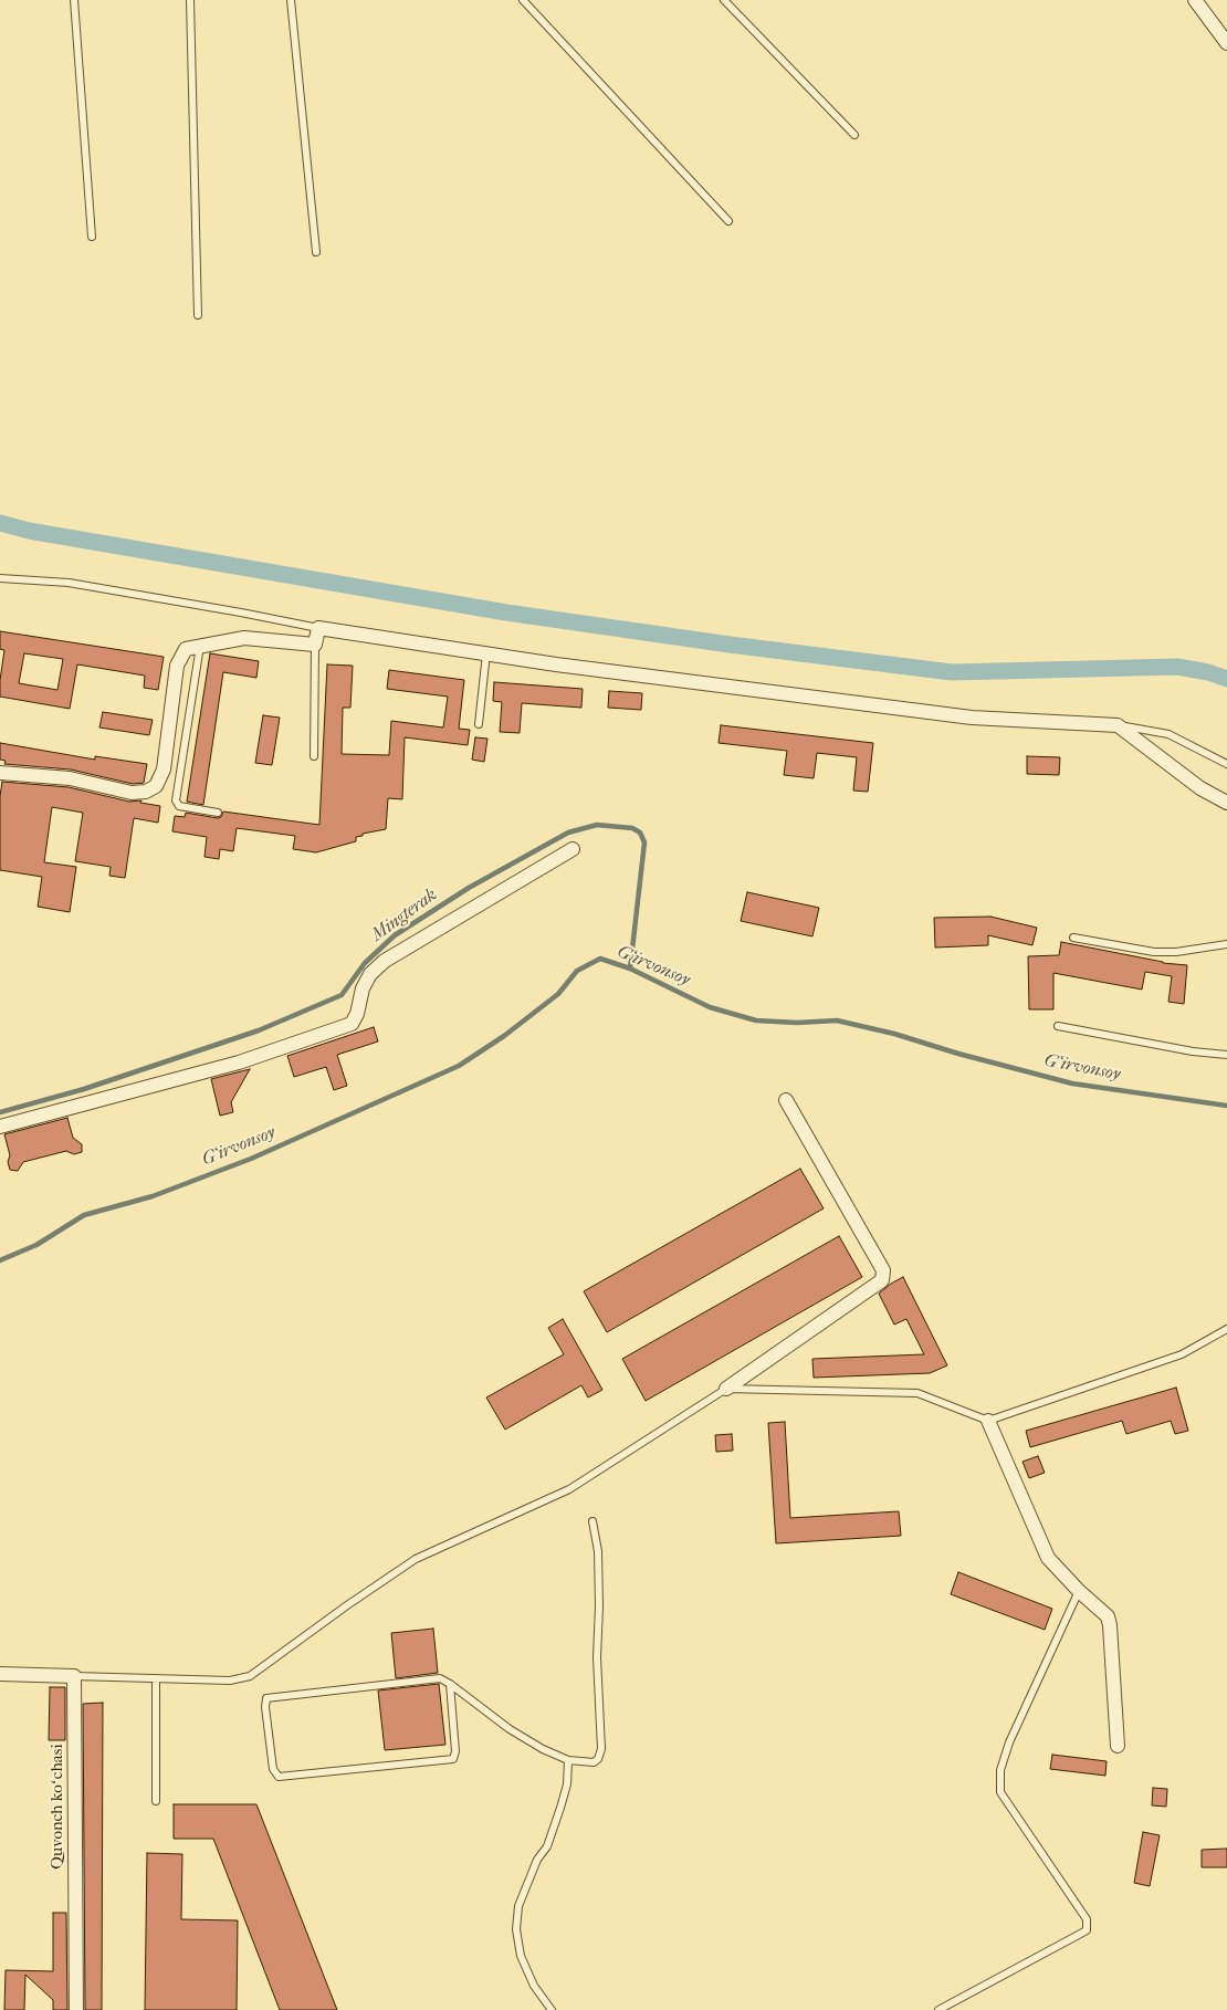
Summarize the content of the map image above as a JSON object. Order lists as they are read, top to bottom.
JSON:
{
  "streets": {
    "street": ["Quvonch koʻchasi"]
  },
  "water": ["Mingterak", "G‘irvonsoy"]
}
